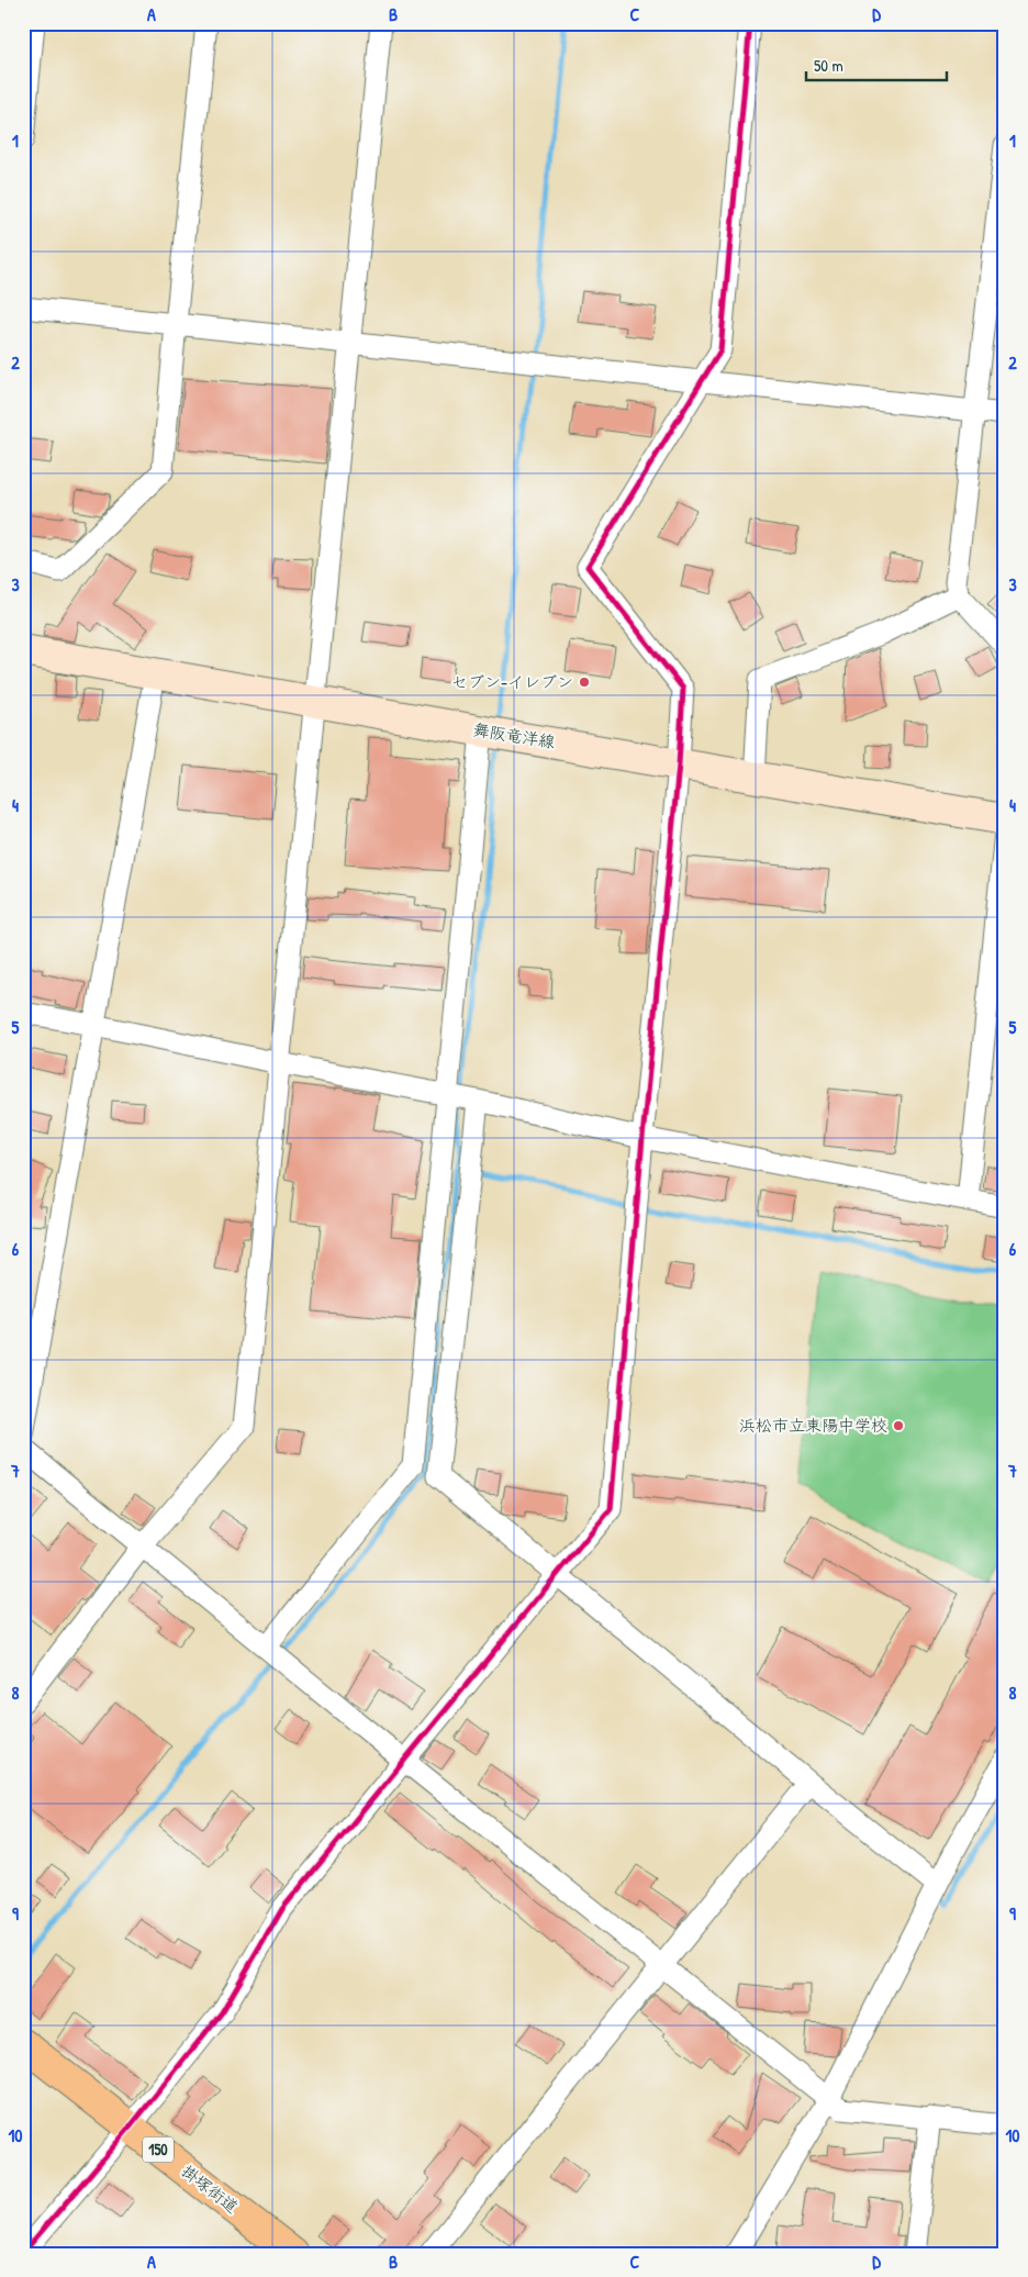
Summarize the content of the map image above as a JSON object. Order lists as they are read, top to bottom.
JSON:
{
  "streets": {
    "highway": ["150", "掛塚街道"],
    "main road": ["舞阪竜洋線"]
  },
  "places": ["セブン-イレブン", "浜松市立東陽中学校"],
  "scale_bar": "50 m",
  "grid": {
    "columns": [
      "A",
      "B",
      "C",
      "D"
    ],
    "rows": [
      "1",
      "2",
      "3",
      "4",
      "5",
      "6",
      "7",
      "8",
      "9",
      "10"
    ]
  }
}
